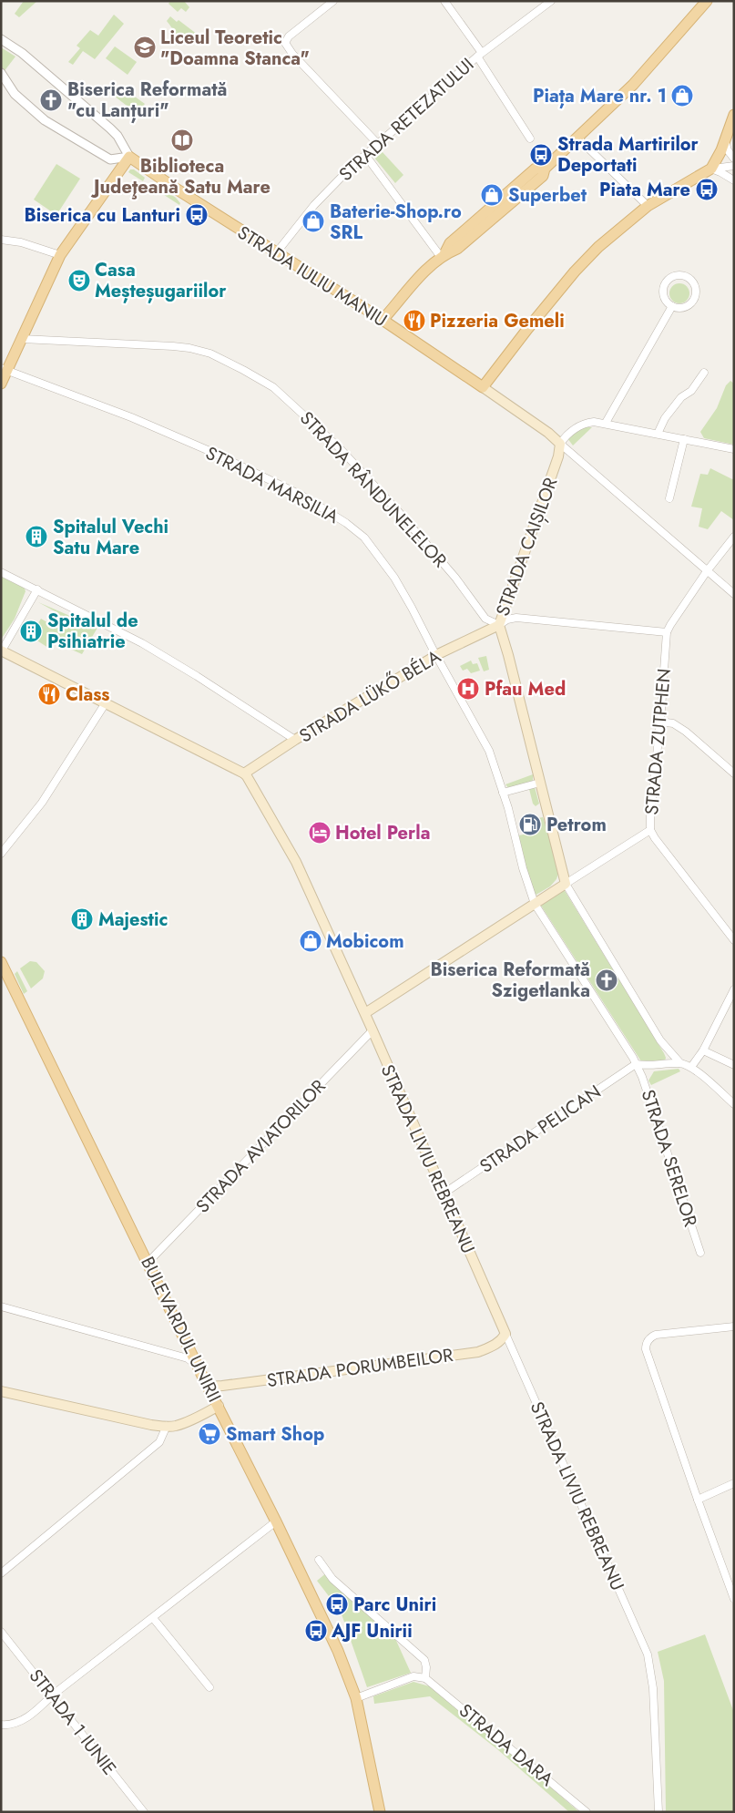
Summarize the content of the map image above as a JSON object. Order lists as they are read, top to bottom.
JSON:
{
  "streets": {
    "main road": [
      "STRADA IULIU MANIU",
      "STRADA CAIȘILOR",
      "STRADA LÜKŐ BÉLA",
      "STRADA LIVIU REBREANU",
      "BULEVARDUL UNIRII",
      "STRADA PORUMBEILOR"
    ],
    "street": [
      "STRADA RETEZATULUI",
      "STRADA MARSILIA",
      "STRADA RÂNDUNELELOR",
      "STRADA ZUTPHEN",
      "STRADA PELICAN",
      "STRADA AVIATORILOR",
      "STRADA SERELOR",
      "STRADA 1 IUNIE",
      "STRADA DARA"
    ]
  },
  "crossings": [
    ["STRADA RETEZATULUI", "STRADA IULIU MANIU"],
    ["STRADA IULIU MANIU", "STRADA CAIȘILOR"],
    ["STRADA MARSILIA", "STRADA LÜKŐ BÉLA"],
    ["STRADA MARSILIA", "STRADA SERELOR"],
    ["STRADA RÂNDUNELELOR", "STRADA CAIȘILOR"],
    ["STRADA RÂNDUNELELOR", "STRADA LÜKŐ BÉLA"],
    ["STRADA CAIȘILOR", "STRADA LÜKŐ BÉLA"],
    ["STRADA LÜKŐ BÉLA", "STRADA LIVIU REBREANU"],
    ["STRADA PELICAN", "STRADA SERELOR"],
    ["STRADA PELICAN", "STRADA LIVIU REBREANU"],
    ["STRADA AVIATORILOR", "STRADA LIVIU REBREANU"],
    ["STRADA AVIATORILOR", "BULEVARDUL UNIRII"],
    ["STRADA LIVIU REBREANU", "STRADA PORUMBEILOR"],
    ["BULEVARDUL UNIRII", "STRADA PORUMBEILOR"]
  ],
  "places": {
    "school or university": ["Liceul Teoretic \"Doamna Stanca\""],
    "shop": [
      "Piața Mare nr. 1",
      "Superbet",
      "Baterie-Shop.ro SRL",
      "Mobicom"
    ],
    "church": ["Biserica Reformată \"cu Lanțuri\"", "Biserica Reformată Szigetlanka"],
    "library": ["Biblioteca Judeţeană Satu Mare"],
    "bus stop": [
      "Strada Martirilor Deportati",
      "Piata Mare",
      "Biserica cu Lanturi",
      "Parc Uniri",
      "AJF Unirii"
    ],
    "theatre": ["Casa Meșteșugariilor"],
    "restaurant": ["Pizzeria Gemeli", "Class"],
    "building": ["Spitalul Vechi Satu Mare", "Spitalul de Psihiatrie", "Majestic"],
    "hospital": ["Pfau Med"],
    "fuel station": ["Petrom"],
    "hotel": ["Hotel Perla"],
    "supermarket": ["Smart Shop"]
  }
}
